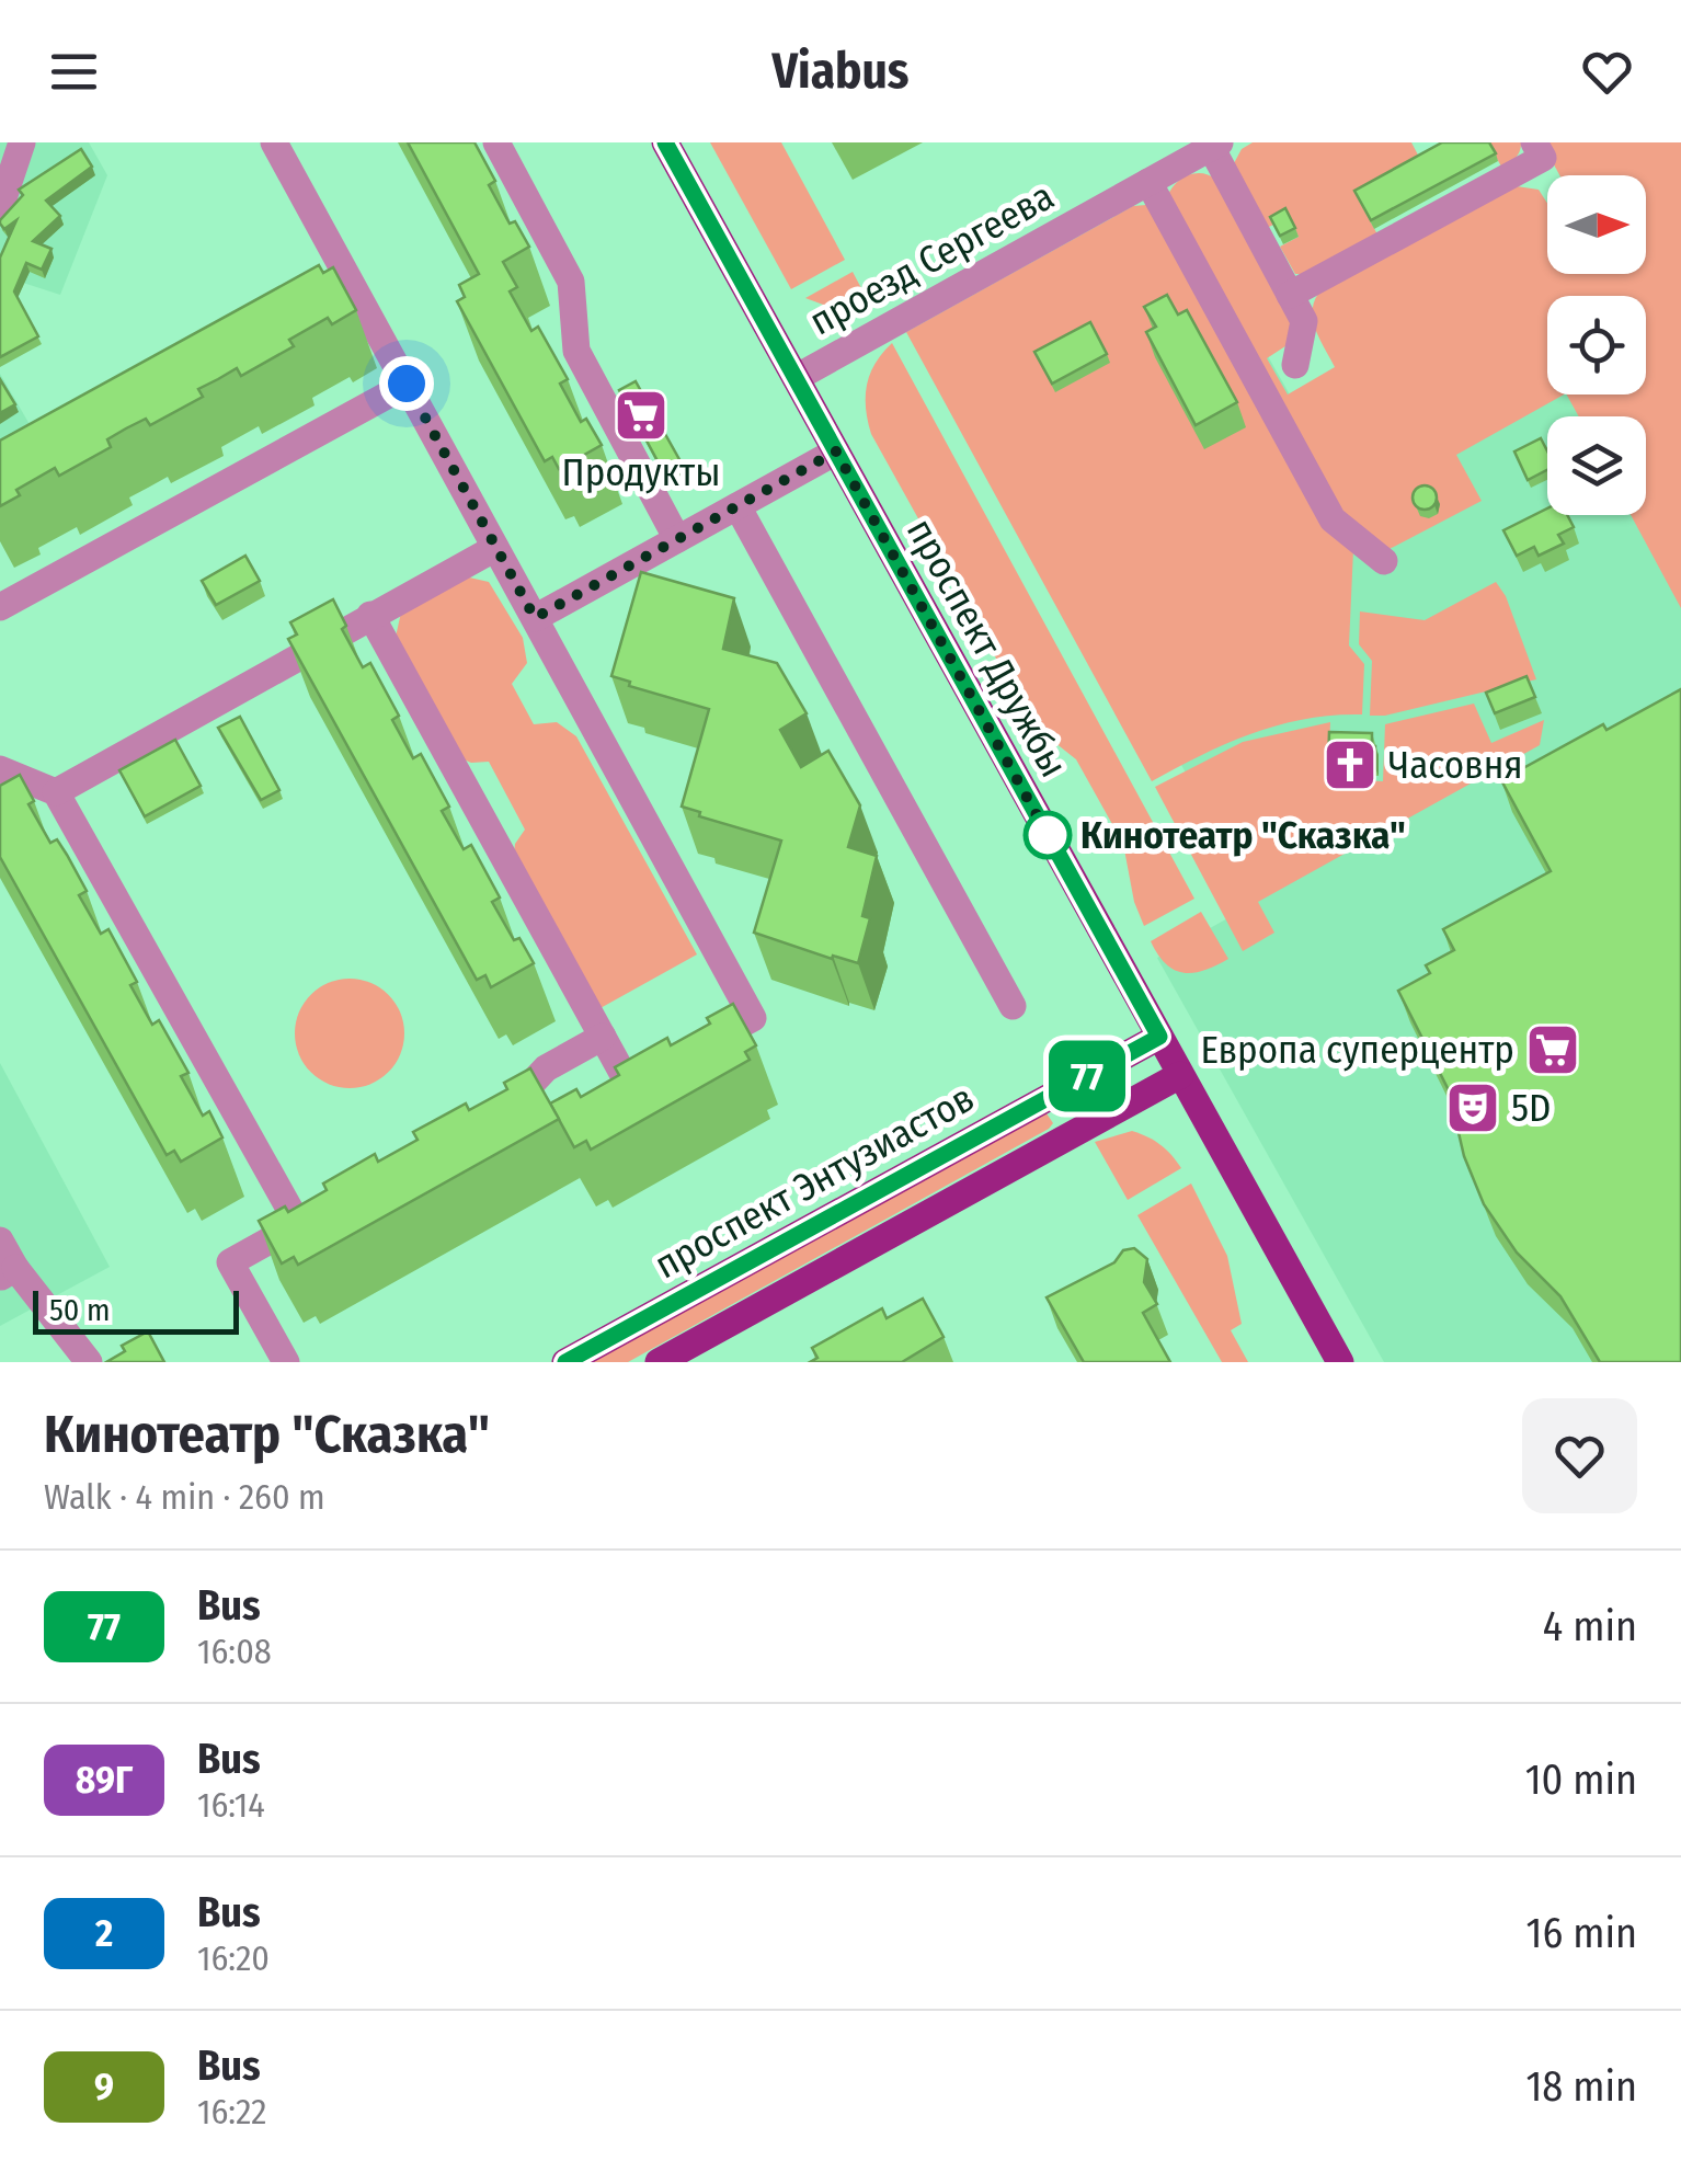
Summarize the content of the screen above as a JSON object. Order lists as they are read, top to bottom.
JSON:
{
  "streets": {
    "main road": ["проспект Дружбы", "проспект Энтузиастов"],
    "street": ["проезд Сергеева"]
  },
  "crossings": [
    ["проезд Сергеева", "проспект Дружбы"],
    ["проспект Дружбы", "проспект Энтузиастов"]
  ],
  "places": {
    "supermarket": ["Продукты", "Европа суперцентр"],
    "church": ["Часовня"],
    "other": ["Кинотеатр \"Сказка\""],
    "theatre": ["5D"]
  },
  "lines": ["bus line 77"],
  "scale_bar": "50 m",
  "north": "right",
  "page": {
    "header": "Viabus",
    "on_map": "77",
    "scale": "50 m",
    "heading": ["Кинотеатр \"Сказка\"", "Walk · 4 min · 260 m"],
    "list": [
      {
        "mark": "77",
        "name": "Bus",
        "note": "16:08",
        "value": "4 min"
      },
      {
        "mark": "89Г",
        "name": "Bus",
        "note": "16:14",
        "value": "10 min"
      },
      {
        "mark": "2",
        "name": "Bus",
        "note": "16:20",
        "value": "16 min"
      },
      {
        "mark": "9",
        "name": "Bus",
        "note": "16:22",
        "value": "18 min"
      }
    ]
  }
}
